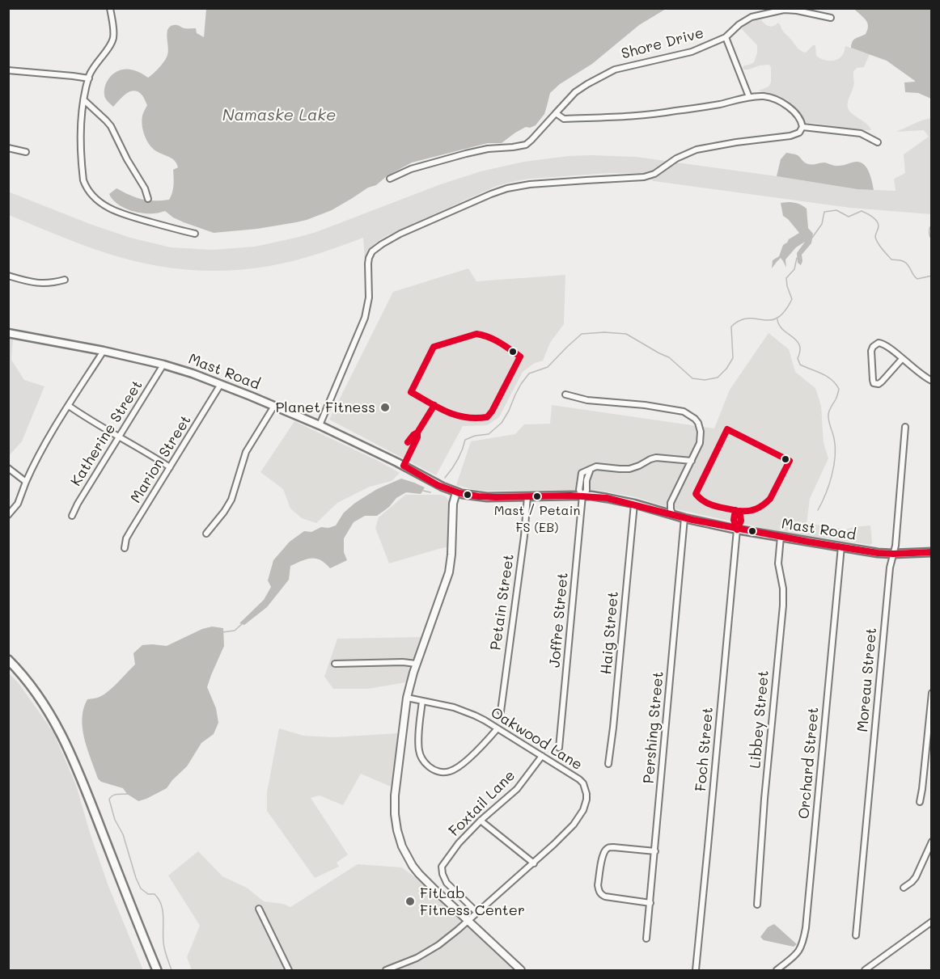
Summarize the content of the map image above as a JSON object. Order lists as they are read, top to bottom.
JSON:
{
  "streets": {
    "main road": ["Mast Road"],
    "street": [
      "Shore Drive",
      "Katherine Street",
      "Marion Street",
      "Petain Street",
      "Joffre Street",
      "Haig Street",
      "Moreau Street",
      "Libbey Street",
      "Pershing Street",
      "Oakwood Lane",
      "Foch Street",
      "Orchard Street",
      "Foxtail Lane"
    ]
  },
  "crossings": [
    ["Mast Road", "Katherine Street"],
    ["Mast Road", "Marion Street"],
    ["Mast Road", "Petain Street"],
    ["Mast Road", "Joffre Street"],
    ["Mast Road", "Haig Street"],
    ["Mast Road", "Moreau Street"],
    ["Mast Road", "Libbey Street"],
    ["Mast Road", "Pershing Street"],
    ["Mast Road", "Foch Street"],
    ["Mast Road", "Orchard Street"],
    ["Oakwood Lane", "Foxtail Lane"]
  ],
  "water": ["Namaske Lake"],
  "places": ["Planet Fitness", "Mast / Petain FS (EB)", "FitLab Fitness Center"]
}
